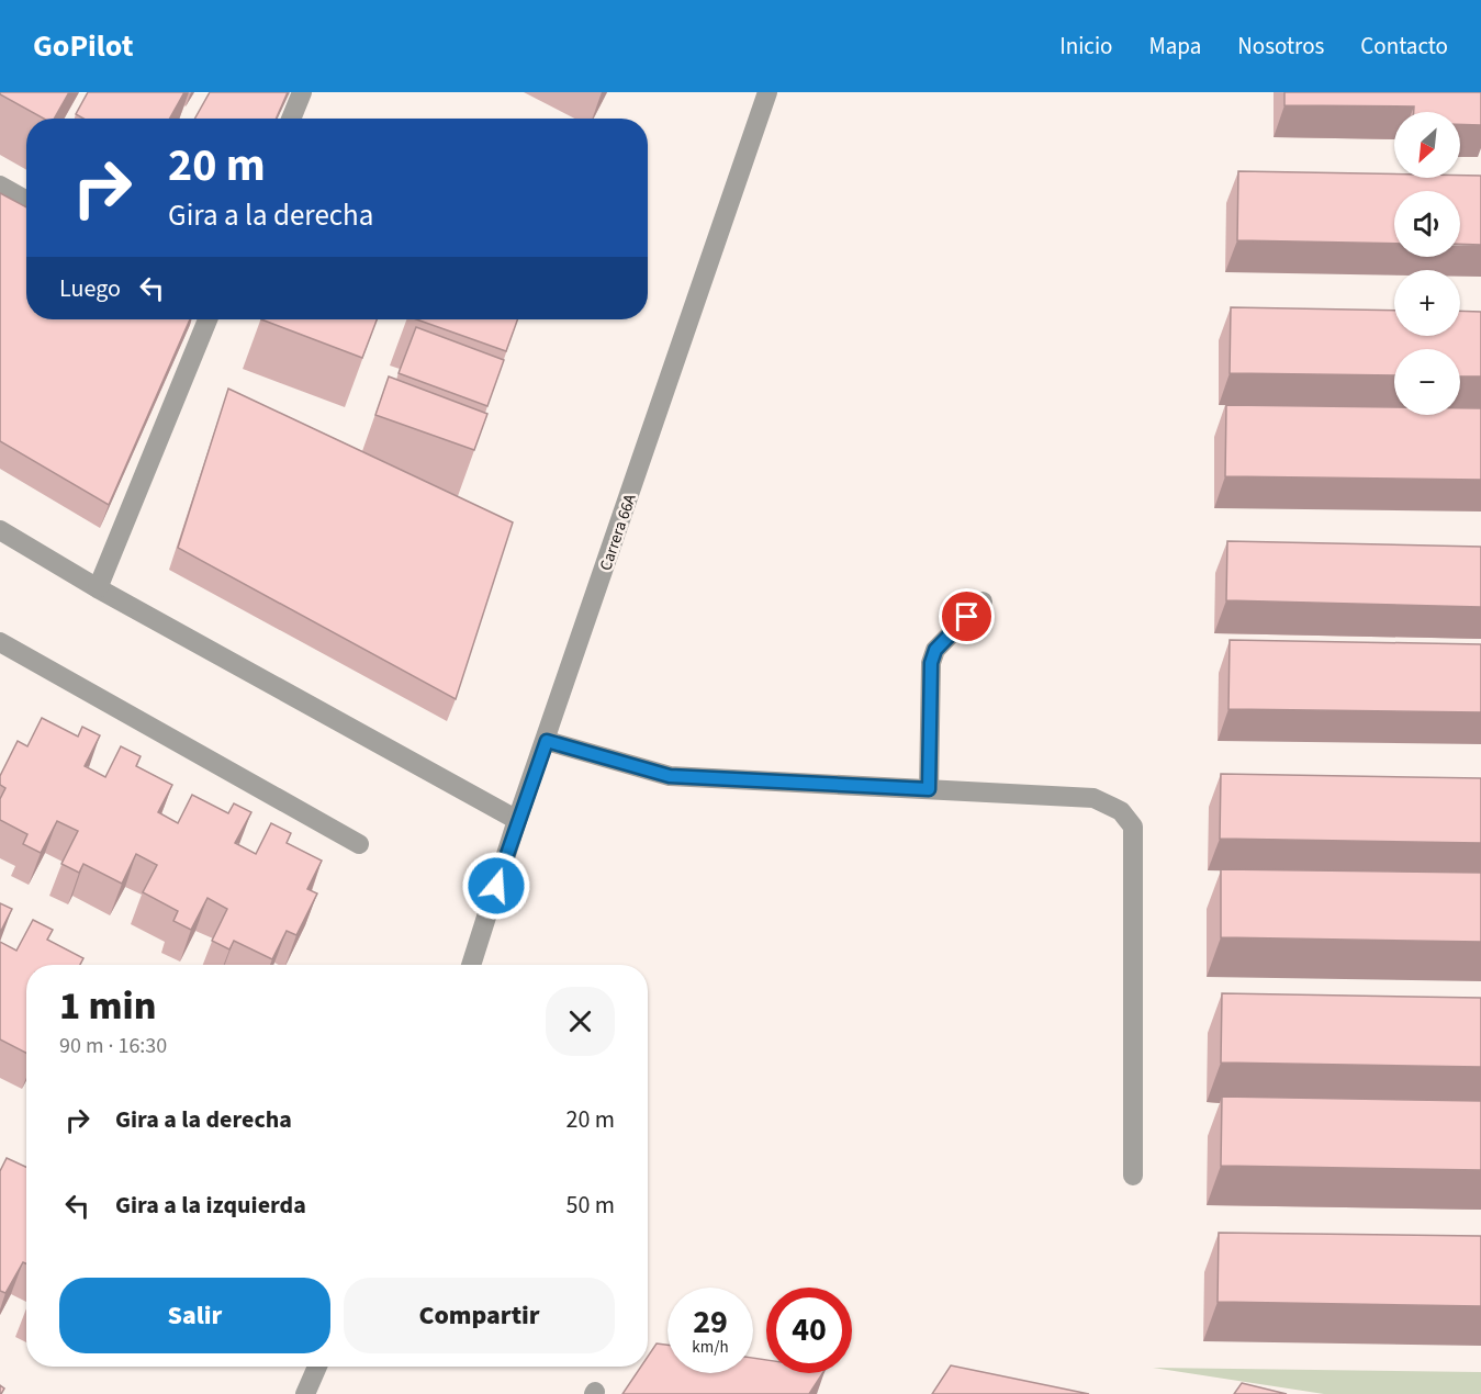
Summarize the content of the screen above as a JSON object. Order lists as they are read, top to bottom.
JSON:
{
  "streets": {
    "street": ["Carrera 66A"]
  },
  "north": "bottom left",
  "page": {
    "header": "GoPilot",
    "nav": [
      "Inicio",
      "Mapa",
      "Nosotros",
      "Contacto"
    ],
    "map_buttons": ["+", "−"],
    "turn": ["20 m", "Gira a la derecha"],
    "then": "Luego",
    "heading": ["1 min", "90 m · 16:30"],
    "list": [
      {
        "name": "Gira a la derecha",
        "value": "20 m"
      },
      {
        "name": "Gira a la izquierda",
        "value": "50 m"
      }
    ],
    "buttons": ["Salir", "Compartir"],
    "speed": "29 km/h",
    "limit": "40"
  }
}
